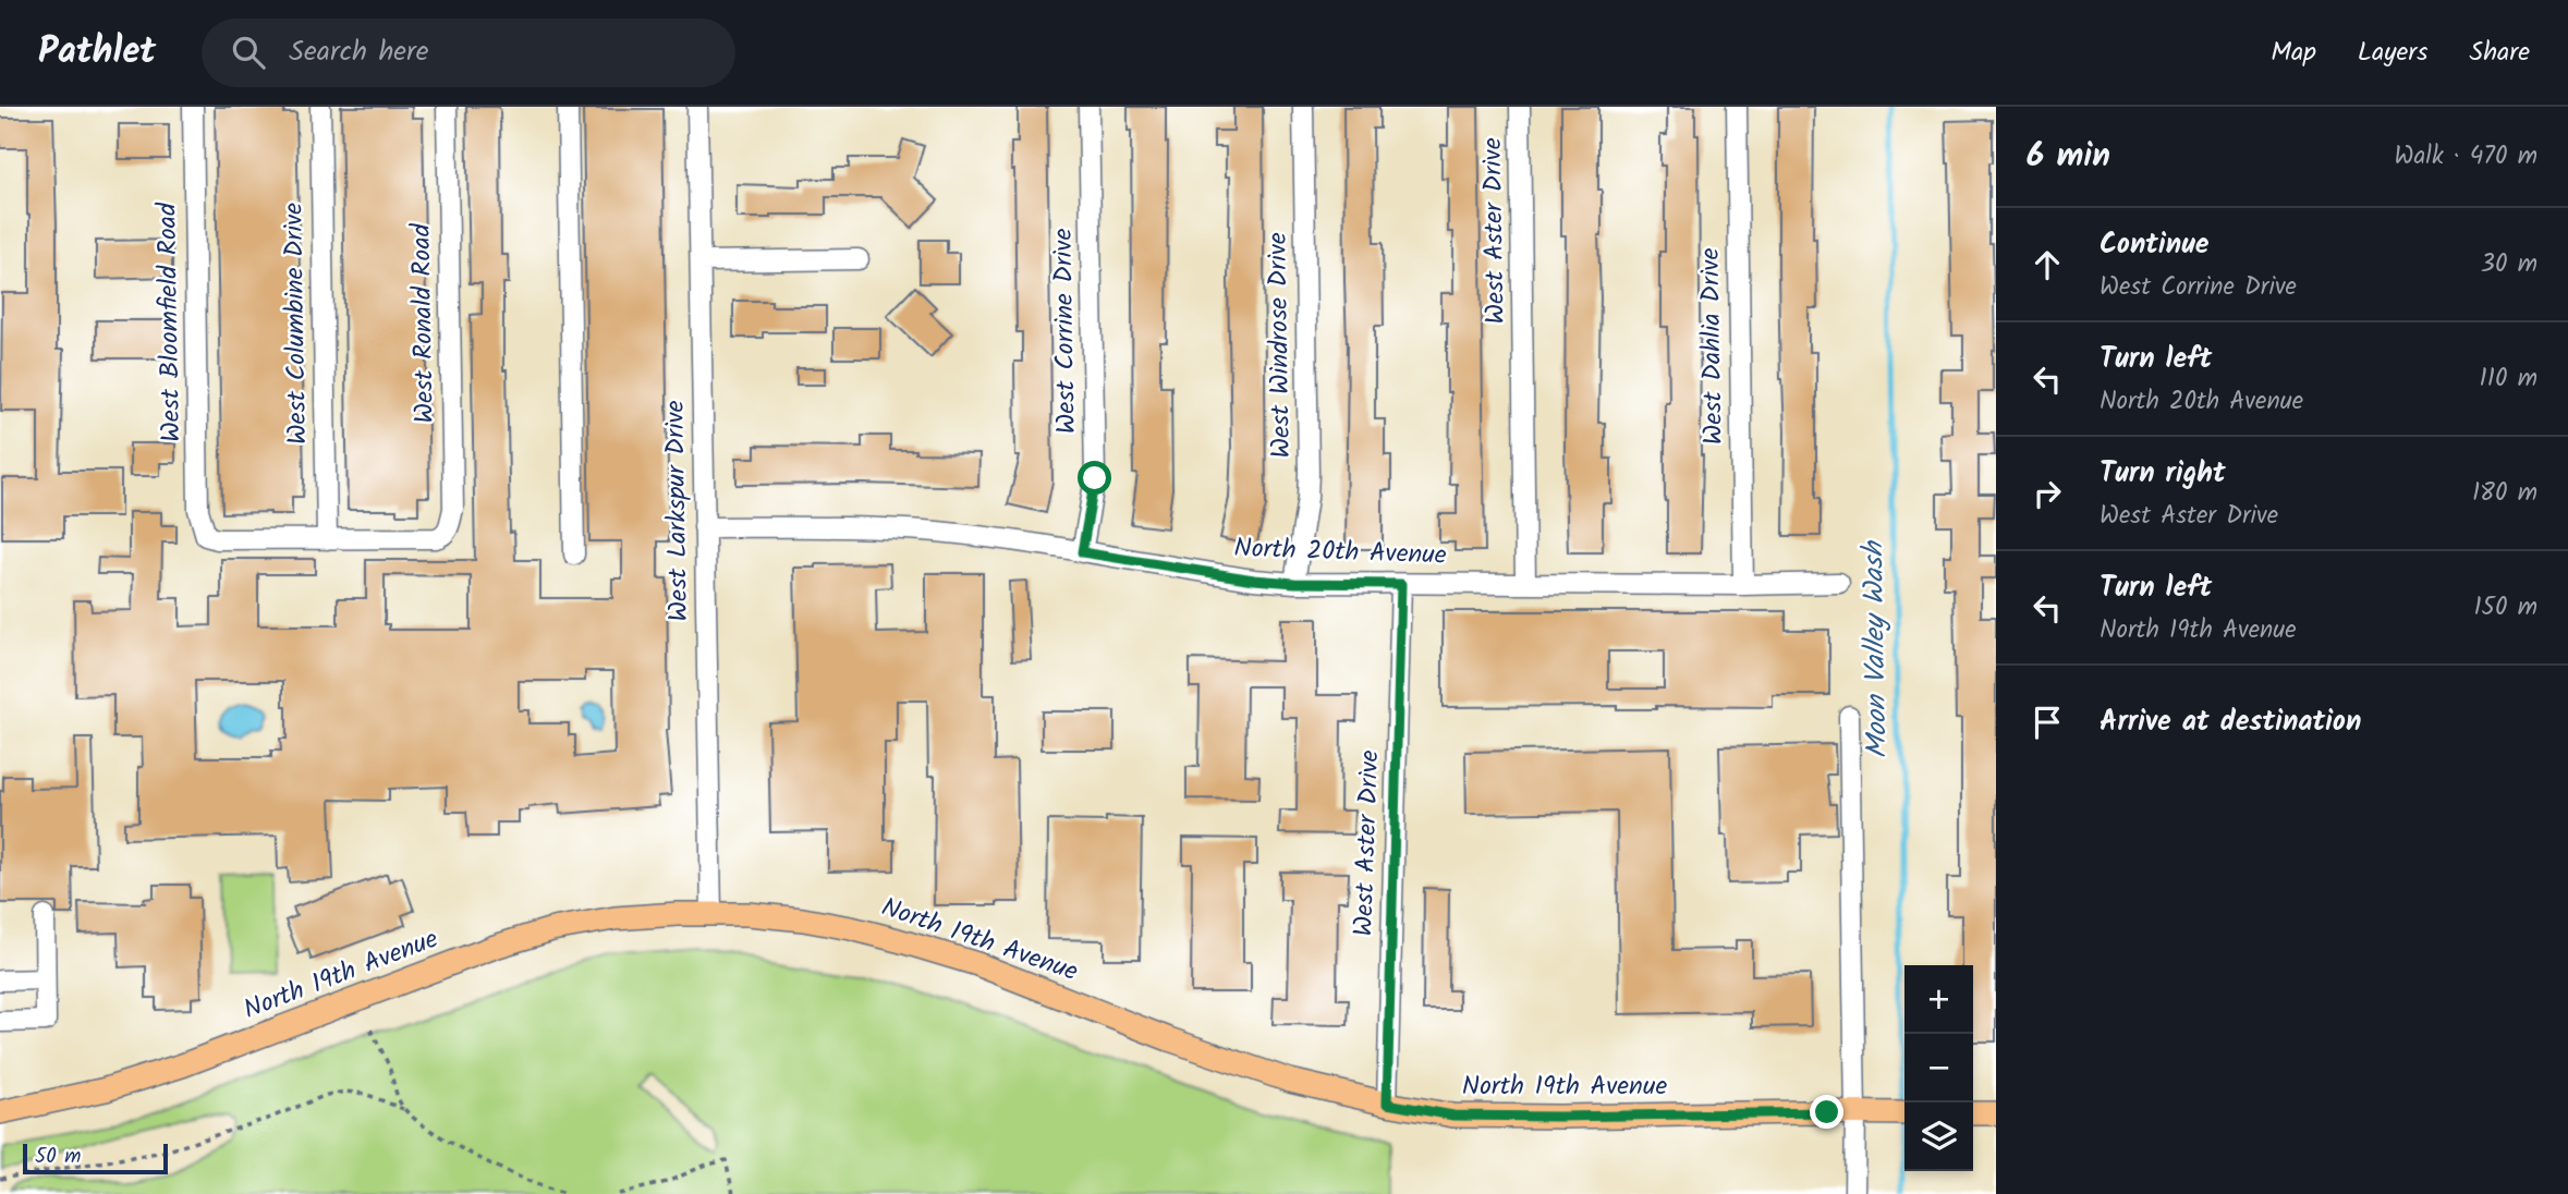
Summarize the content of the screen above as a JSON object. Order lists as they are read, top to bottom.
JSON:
{
  "streets": {
    "main road": ["North 19th Avenue"],
    "street": [
      "West Aster Drive",
      "West Bloomfield Road",
      "West Columbine Drive",
      "West Ronald Road",
      "West Corrine Drive",
      "West Windrose Drive",
      "West Dahlia Drive",
      "West Larkspur Drive",
      "North 20th Avenue"
    ]
  },
  "crossings": [
    ["West Aster Drive", "North 20th Avenue"],
    ["West Aster Drive", "North 19th Avenue"],
    ["West Bloomfield Road", "West Columbine Drive"],
    ["West Bloomfield Road", "West Ronald Road"],
    ["West Columbine Drive", "West Ronald Road"],
    ["West Corrine Drive", "North 20th Avenue"],
    ["West Windrose Drive", "North 20th Avenue"],
    ["West Dahlia Drive", "North 20th Avenue"],
    ["West Larkspur Drive", "North 20th Avenue"],
    ["West Larkspur Drive", "North 19th Avenue"]
  ],
  "water": ["Moon Valley Wash"],
  "scale_bar": "50 m",
  "page": {
    "header": "Pathlet",
    "search": "Search here",
    "nav": ["Map", "Layers", "Share"],
    "heading": ["6 min", "Walk · 470 m"],
    "list": [
      ["Continue", "West Corrine Drive", "30 m"],
      ["Turn left", "North 20th Avenue", "110 m"],
      ["Turn right", "West Aster Drive", "180 m"],
      ["Turn left", "North 19th Avenue", "150 m"],
      "Arrive at destination"
    ],
    "map_buttons": ["+", "−"],
    "scale": "50 m"
  }
}
